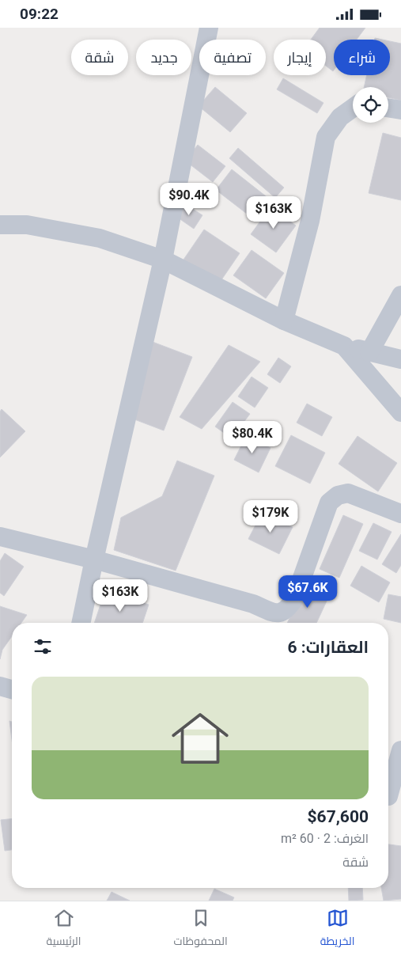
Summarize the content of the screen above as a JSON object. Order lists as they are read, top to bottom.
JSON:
{
  "page": {
    "status": "09:22",
    "chip": [
      "شراء",
      "إيجار",
      "تصفية",
      "جديد",
      "شقة"
    ],
    "price": [
      "$90.4K",
      "$163K",
      "$80.4K",
      "$179K",
      "$67.6K",
      "$163K"
    ],
    "heading": "العقارات: 6",
    "list": [
      {
        "name": "$67,600",
        "note": "الغرف: 2 · 60 m² · شقة"
      }
    ],
    "tabs": ["الخريطة", "المحفوظات", "الرئيسية"]
  }
}
